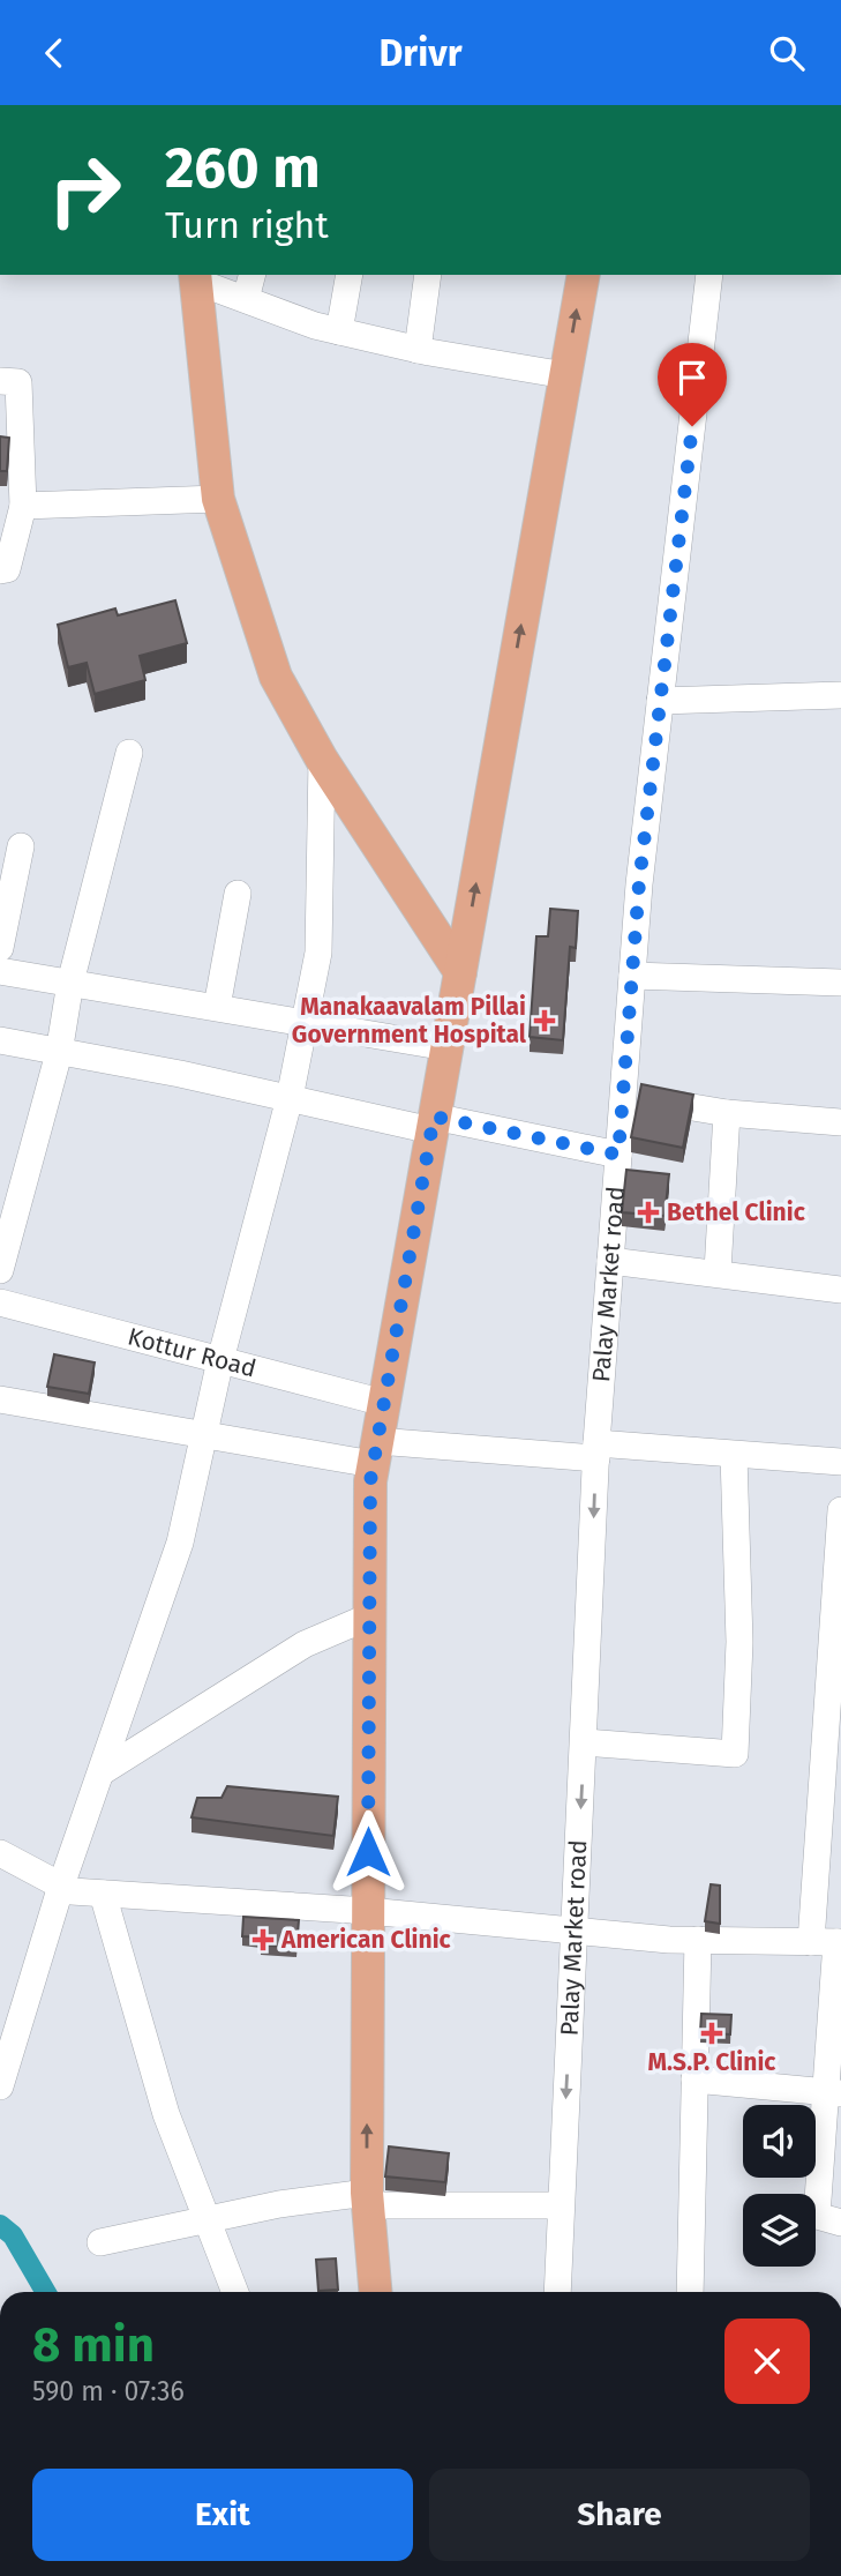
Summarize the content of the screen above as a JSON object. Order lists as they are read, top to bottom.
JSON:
{
  "streets": {
    "street": ["Palay Market road", "Kottur Road"]
  },
  "places": {
    "health": [
      "Manakaavalam Pillai Government Hospital",
      "Bethel Clinic",
      "American Clinic",
      "M.S.P. Clinic"
    ]
  },
  "page": {
    "header": "Drivr",
    "turn": ["260 m", "Turn right"],
    "heading": ["8 min", "590 m · 07:36"],
    "buttons": ["Exit", "Share"]
  }
}
